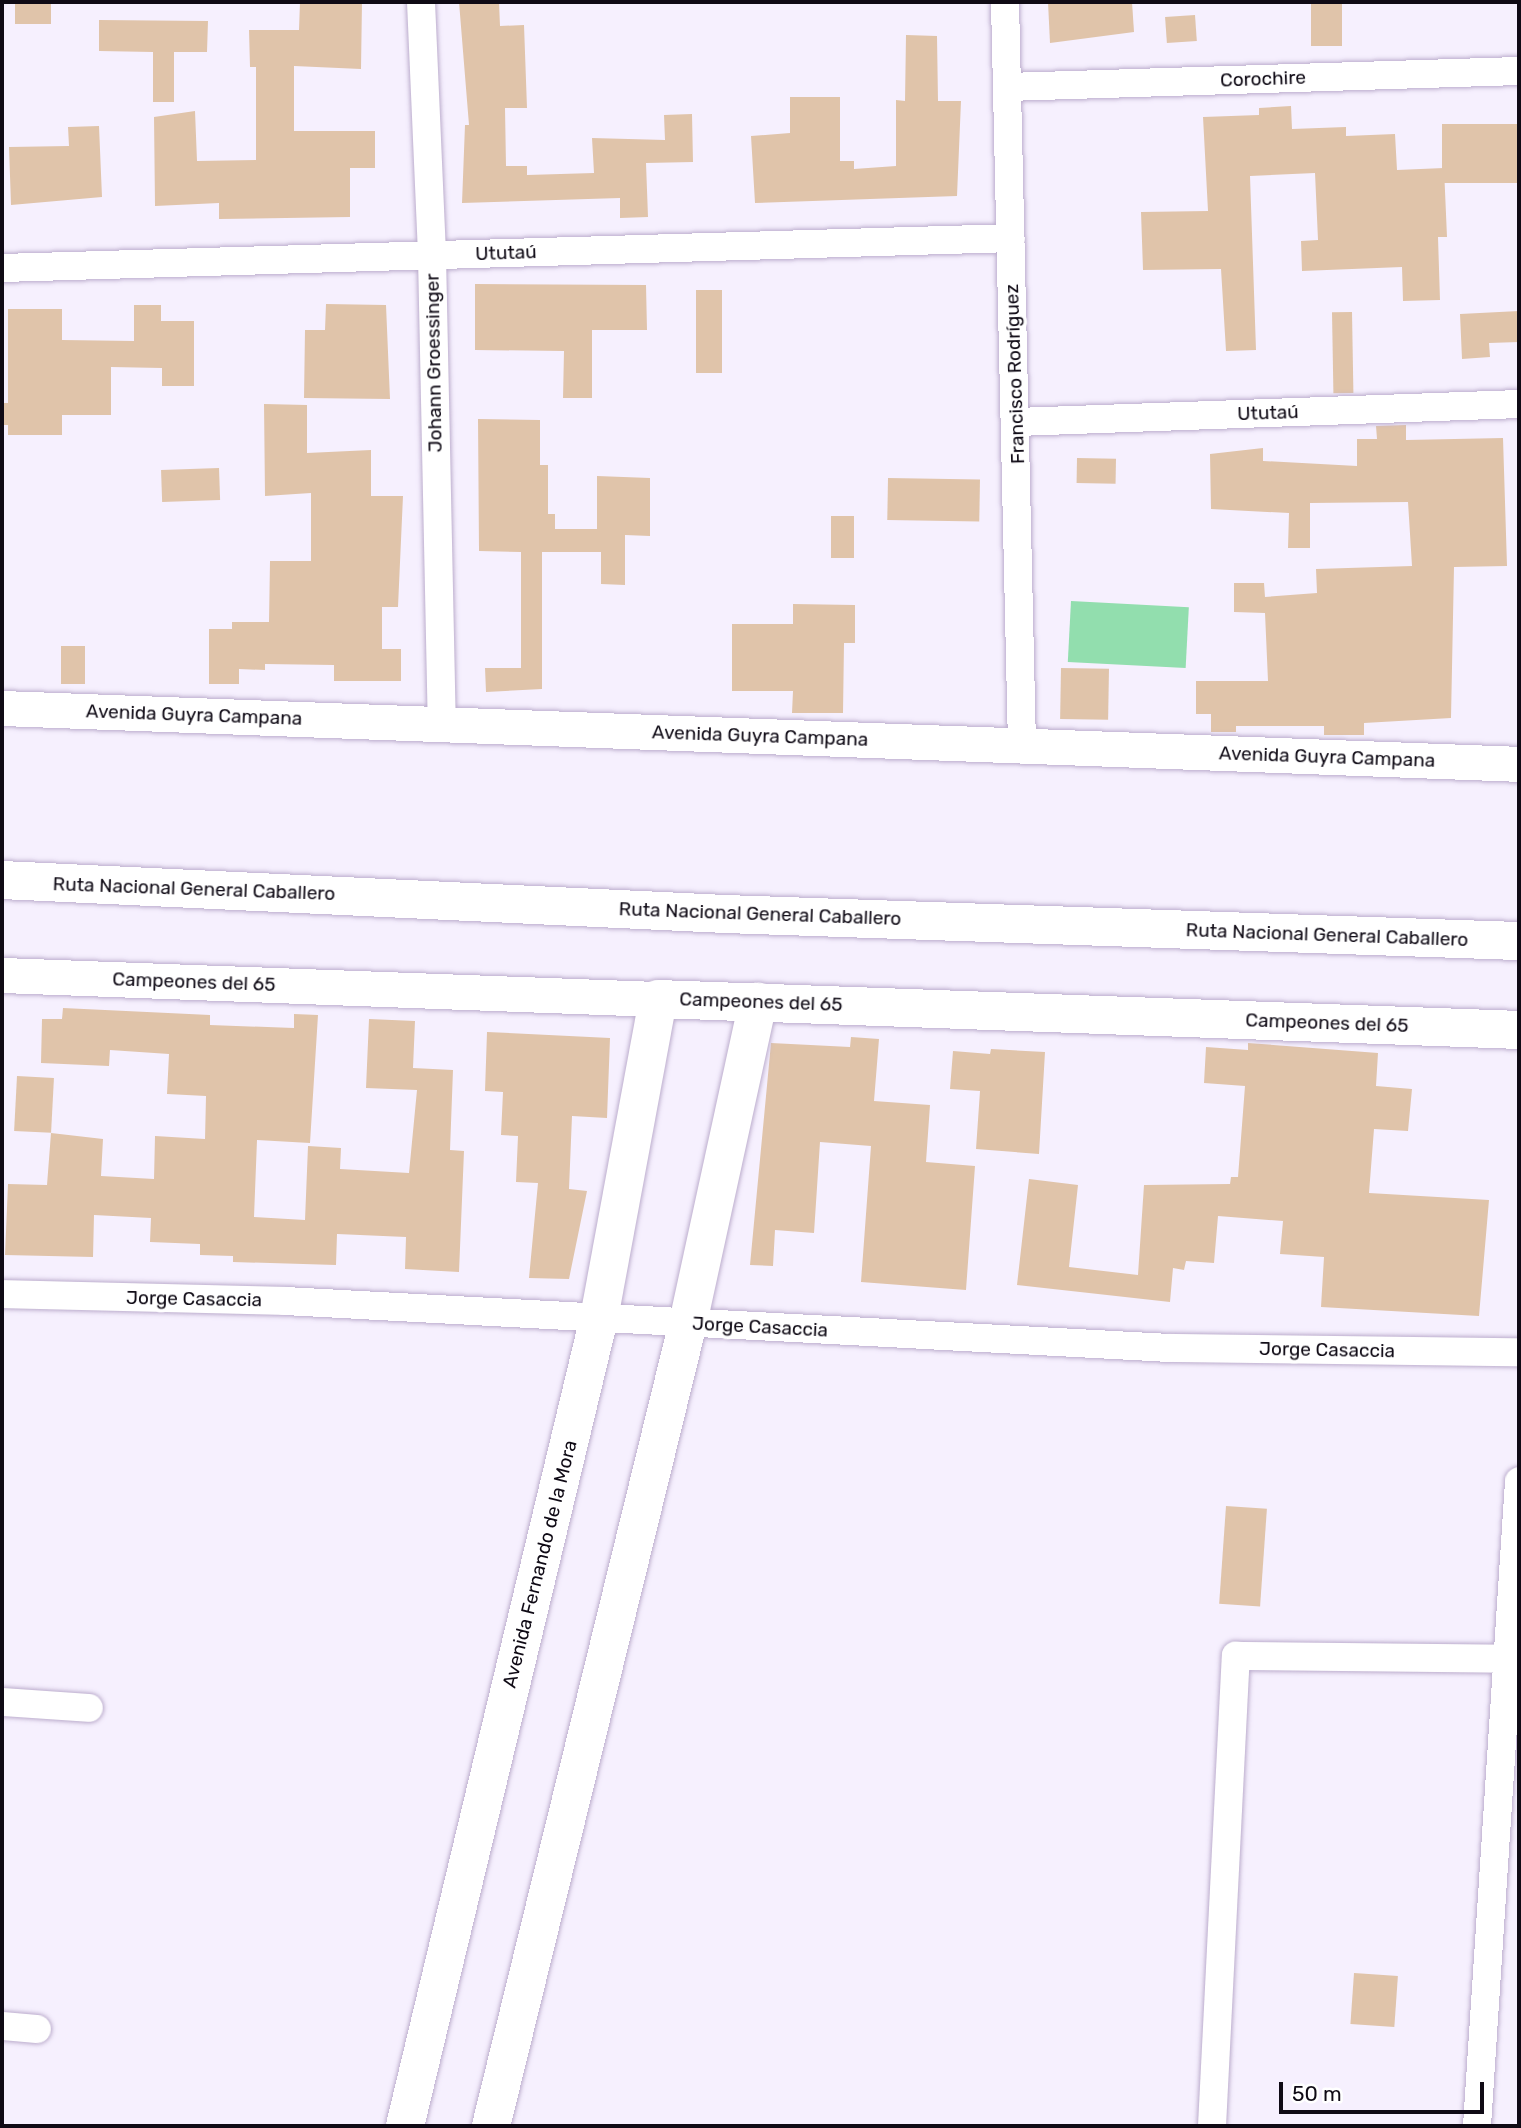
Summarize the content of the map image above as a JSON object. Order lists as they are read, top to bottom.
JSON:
{
  "streets": {
    "main road": ["Ruta Nacional General Caballero", "Campeones del 65", "Avenida Fernando de la Mora"],
    "street": [
      "Corochire",
      "Ututaú",
      "Johann Groessinger",
      "Francisco Rodríguez",
      "Avenida Guyra Campana",
      "Jorge Casaccia"
    ]
  },
  "crossings": [
    ["Corochire", "Francisco Rodríguez"],
    ["Ututaú", "Johann Groessinger"],
    ["Ututaú", "Francisco Rodríguez"],
    ["Johann Groessinger", "Avenida Guyra Campana"],
    ["Francisco Rodríguez", "Avenida Guyra Campana"],
    ["Campeones del 65", "Avenida Fernando de la Mora"],
    ["Jorge Casaccia", "Avenida Fernando de la Mora"]
  ],
  "scale_bar": "50 m"
}
